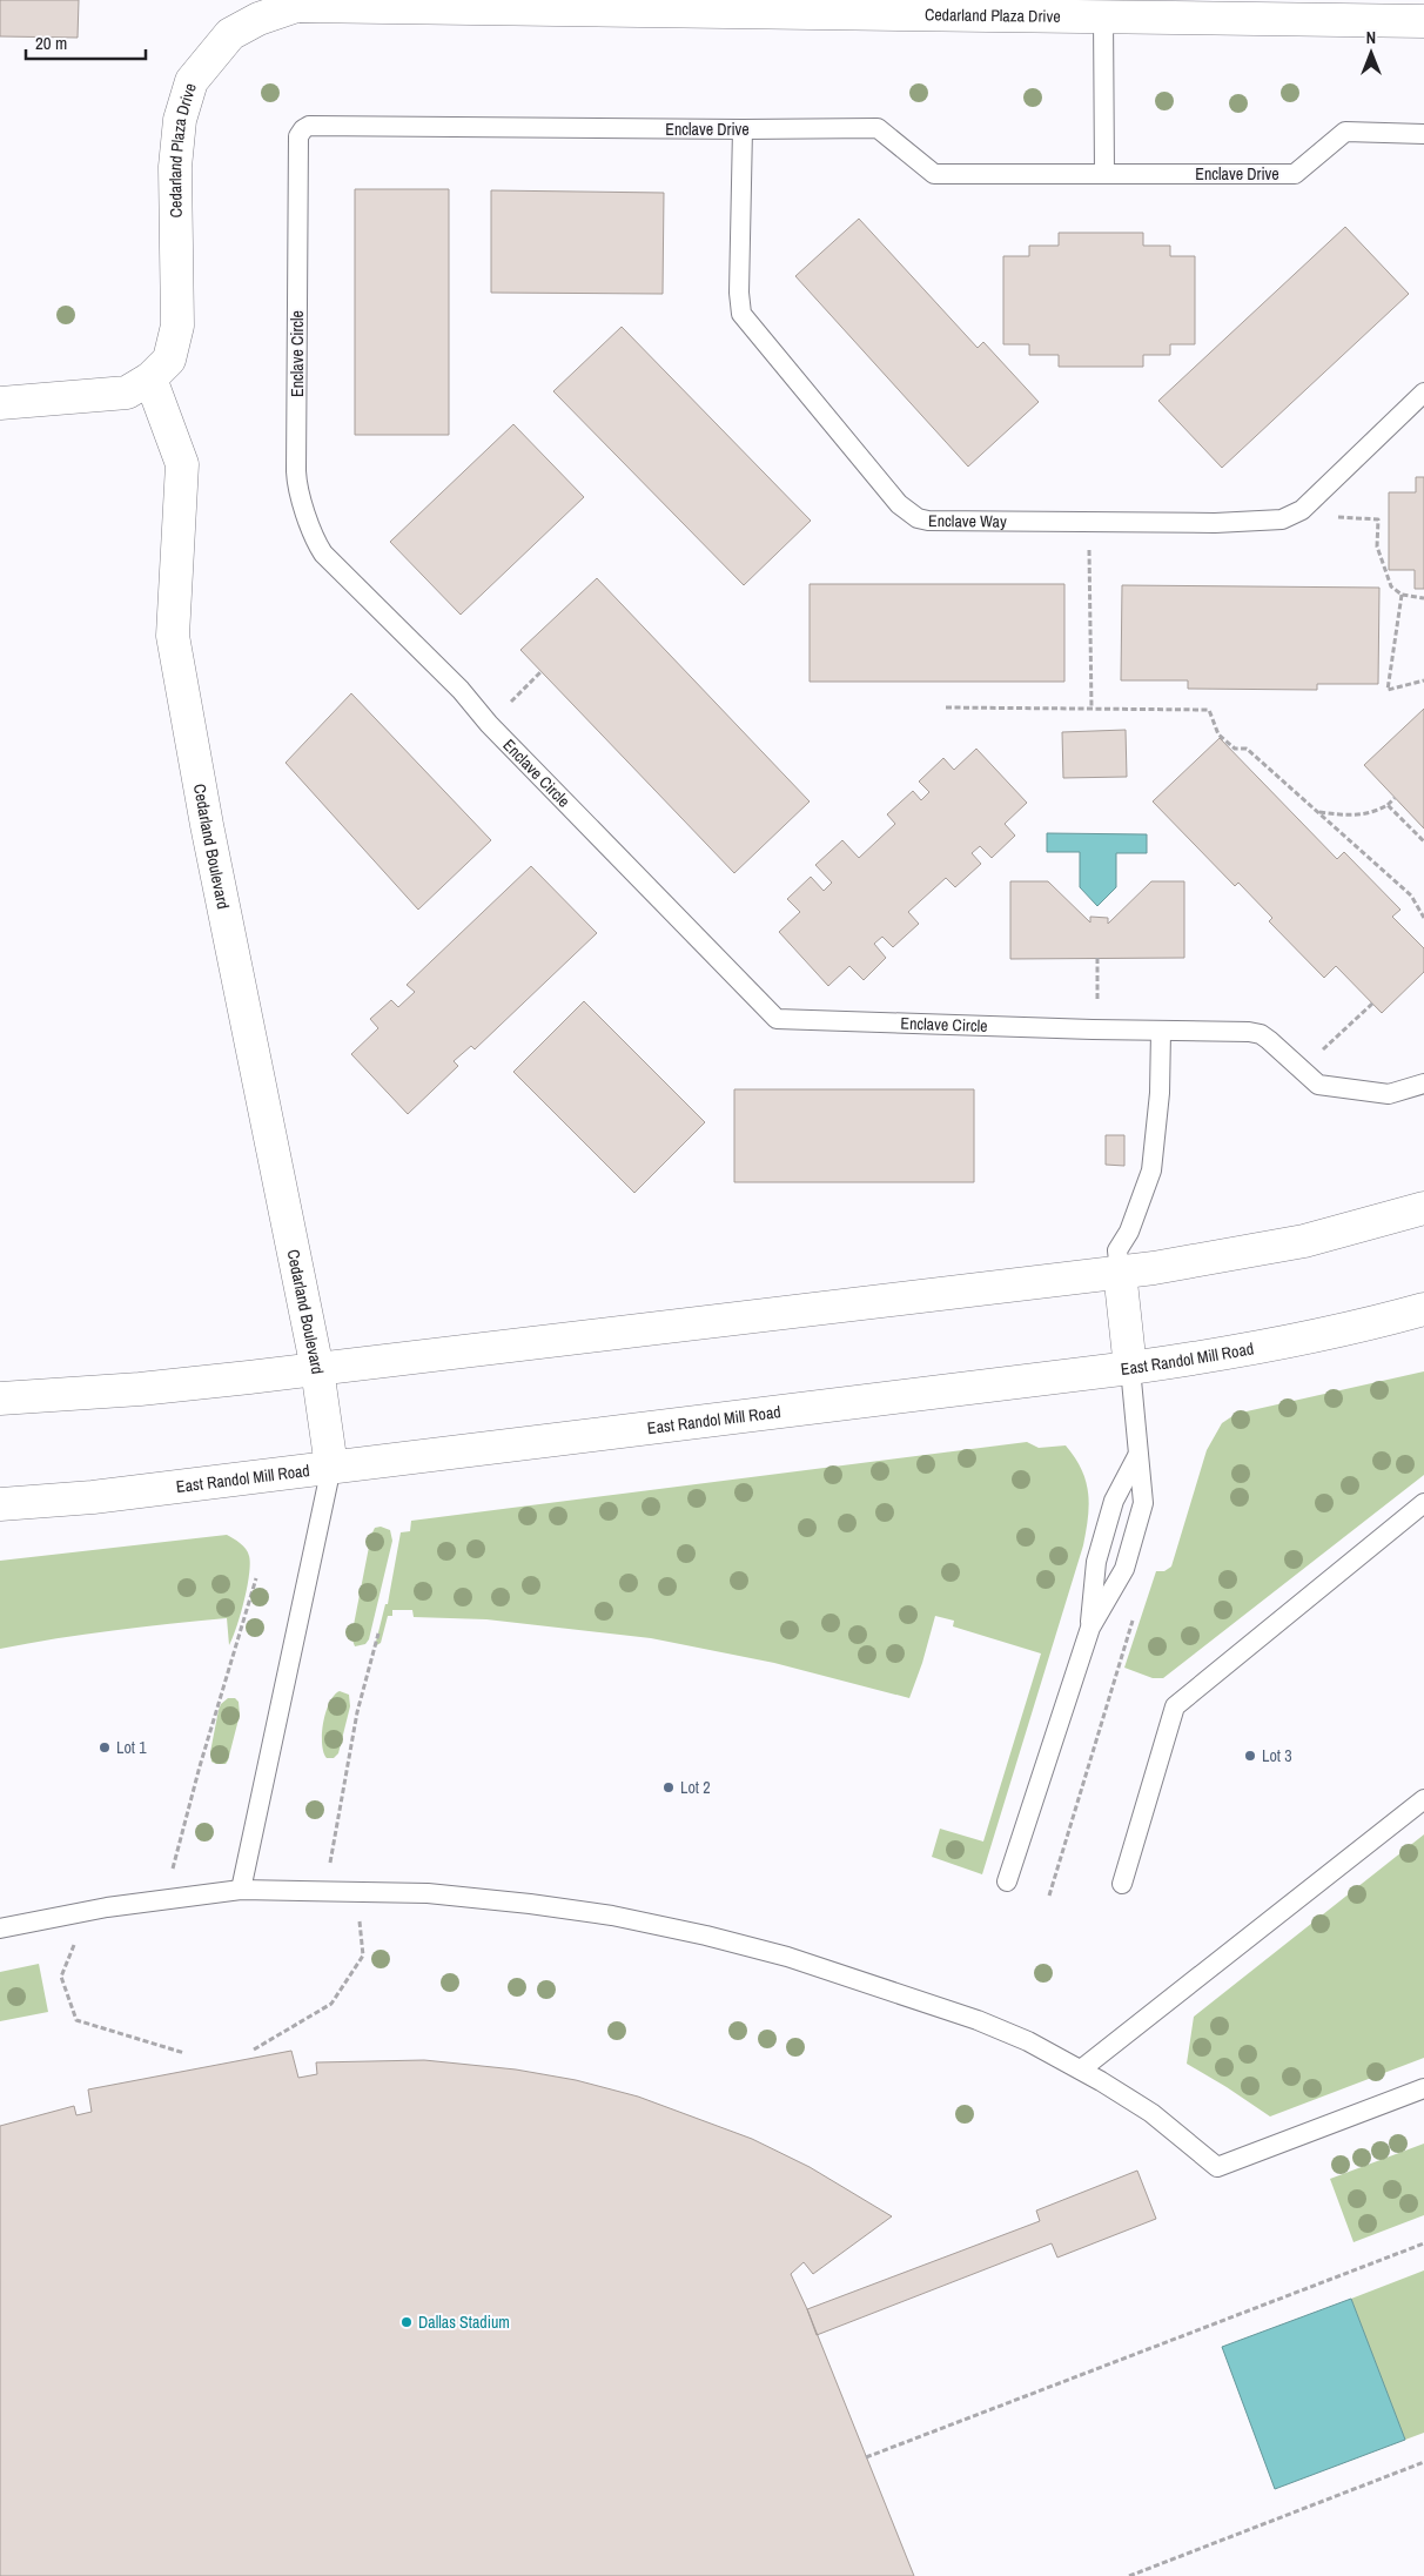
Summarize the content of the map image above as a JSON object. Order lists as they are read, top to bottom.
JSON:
{
  "streets": {
    "main road": ["Cedarland Plaza Drive", "Cedarland Boulevard", "East Randol Mill Road"],
    "lane": ["Enclave Drive", "Enclave Circle", "Enclave Way"]
  },
  "crossings": [
    ["Cedarland Plaza Drive", "Cedarland Boulevard"],
    ["Enclave Drive", "Enclave Circle"],
    ["Enclave Drive", "Enclave Way"],
    ["Cedarland Boulevard", "East Randol Mill Road"]
  ],
  "places": [
    "Lot 1",
    "Lot 3",
    "Lot 2",
    "Dallas Stadium"
  ],
  "scale_bar": "20 m",
  "north": "top"
}
